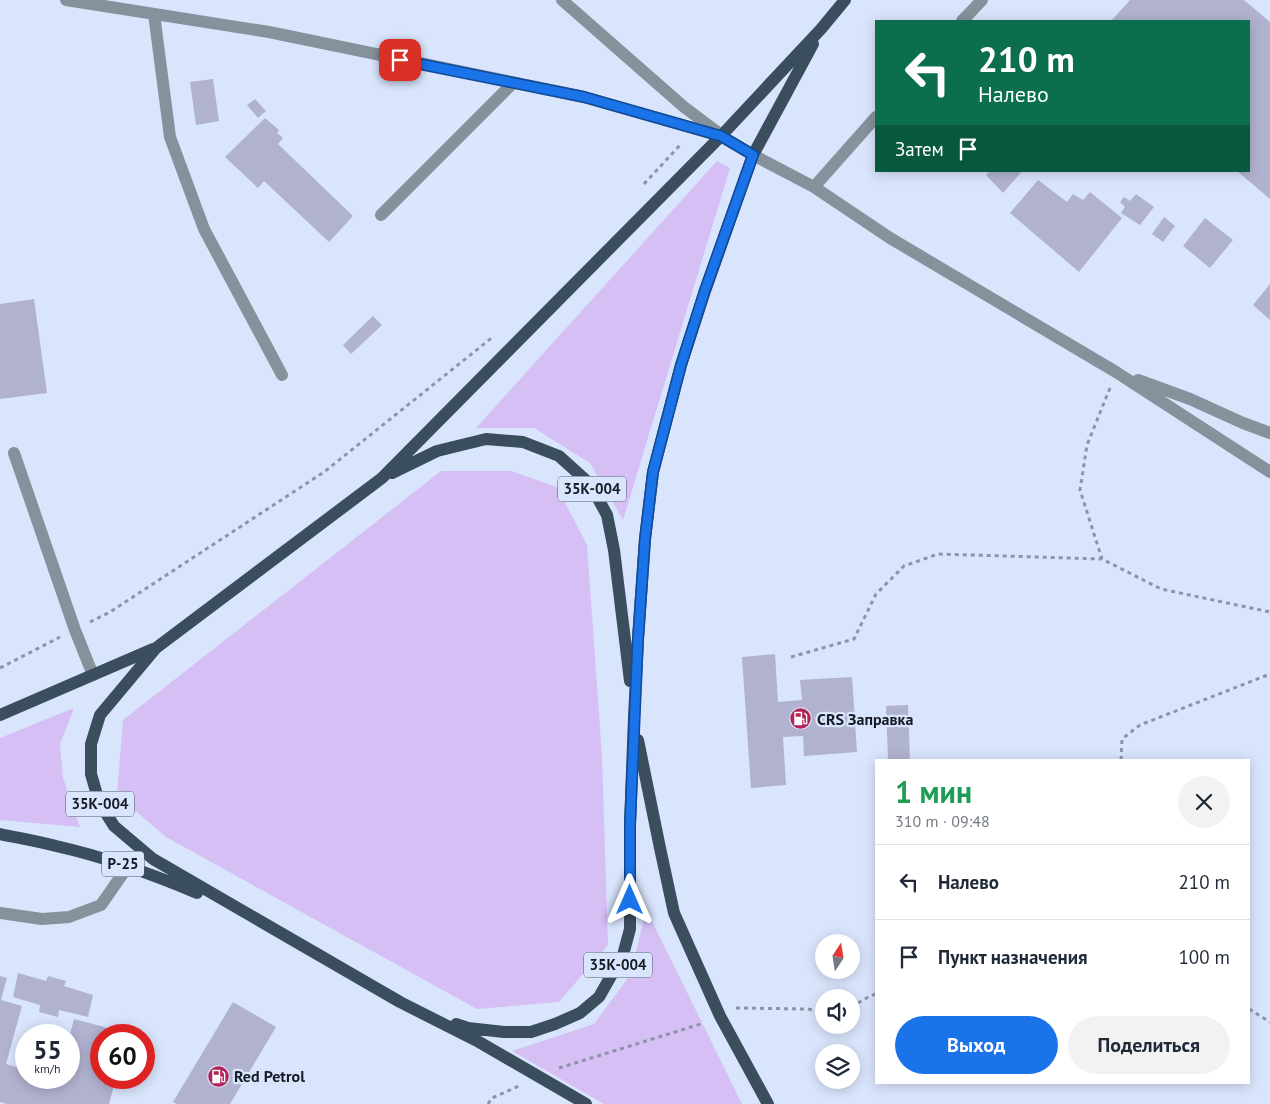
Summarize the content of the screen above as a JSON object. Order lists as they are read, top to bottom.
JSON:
{
  "streets": {
    "main road": ["35К-004", "Р-25"]
  },
  "crossings": [
    ["35К-004", "Р-25"]
  ],
  "places": {
    "fuel station": ["CRS Заправка", "Red Petrol"]
  },
  "north": "top",
  "page": {
    "turn": ["210 m", "Налево"],
    "then": "Затем",
    "heading": ["1 мин", "310 m · 09:48"],
    "list": [
      {
        "name": "Налево",
        "value": "210 m"
      },
      {
        "name": "Пункт назначения",
        "value": "100 m"
      }
    ],
    "buttons": ["Выход", "Поделиться"],
    "speed": "55 km/h",
    "limit": "60"
  }
}
